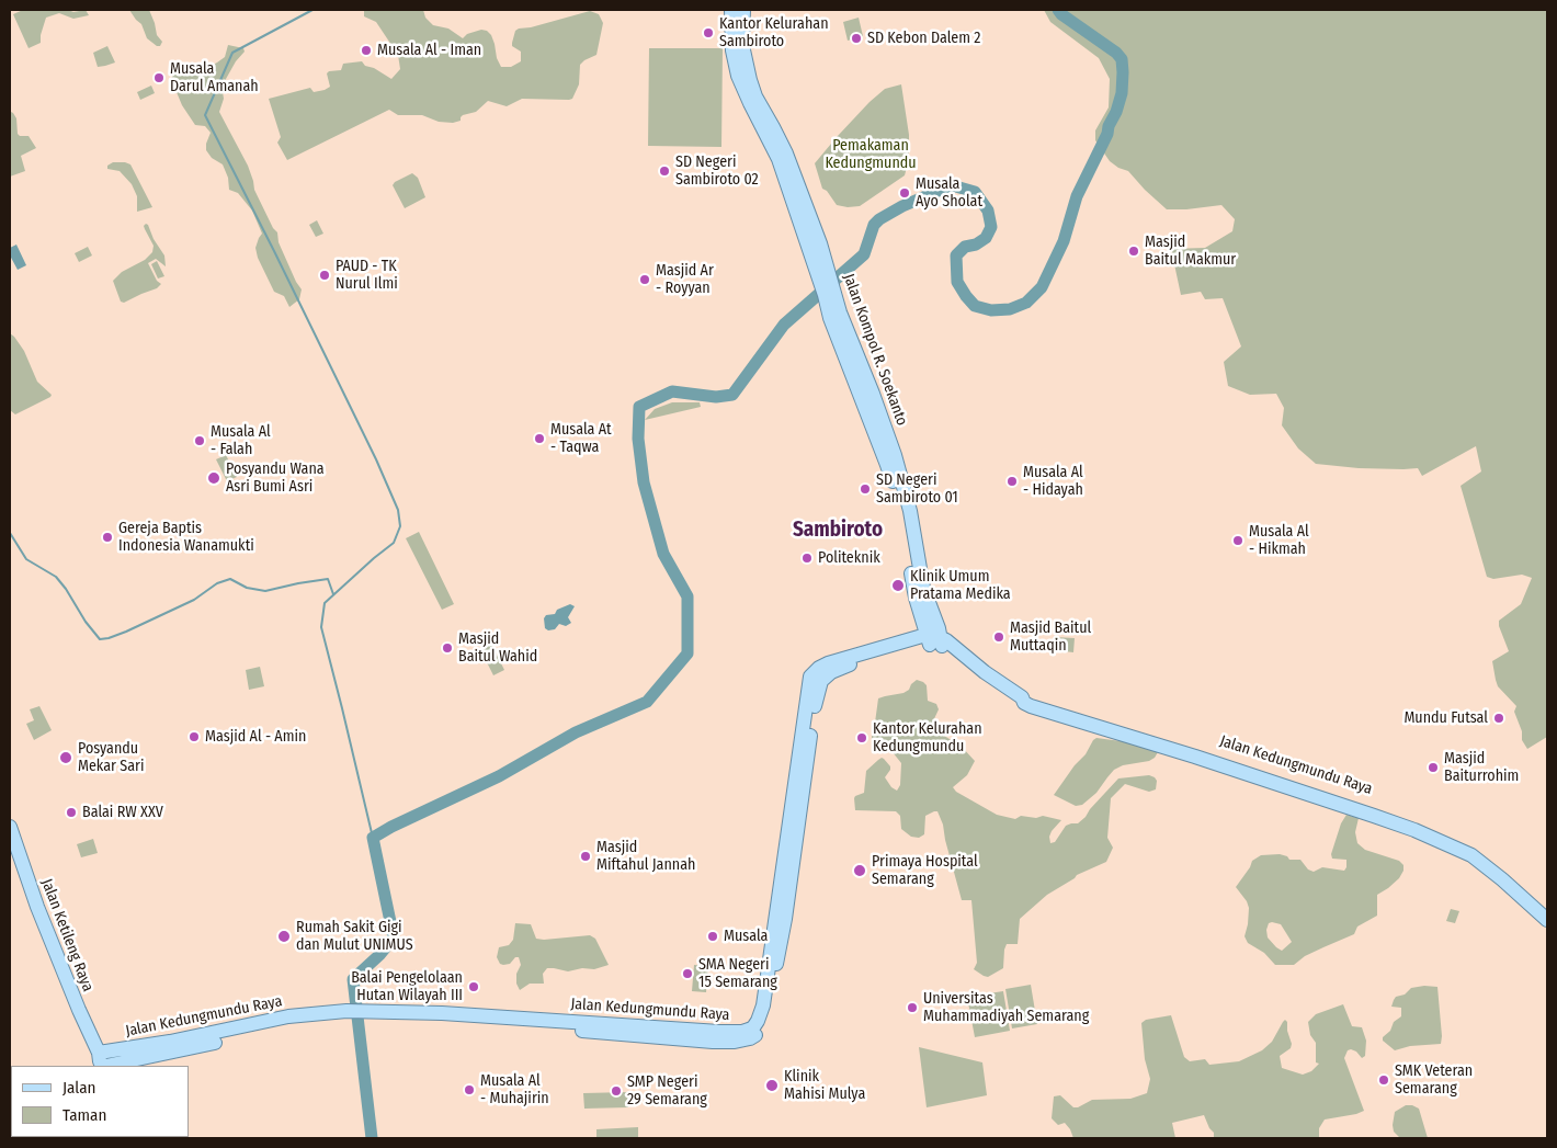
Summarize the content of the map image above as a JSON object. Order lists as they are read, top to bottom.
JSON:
{
  "streets": {
    "main road": ["Jalan Kompol R. Soekanto", "Jalan Kedungmundu Raya", "Jalan Ketileng Raya"]
  },
  "crossings": [
    ["Jalan Kompol R. Soekanto", "Jalan Kedungmundu Raya"],
    ["Jalan Kedungmundu Raya", "Jalan Ketileng Raya"]
  ],
  "districts": ["Sambiroto"],
  "parks": ["Pemakaman Kedungmundu"],
  "places": [
    "Kantor Kelurahan Sambiroto",
    "SD Kebon Dalem 2",
    "Musala Al - Iman",
    "Musala Darul Amanah",
    "SD Negeri Sambiroto 02",
    "Musala Ayo Sholat",
    "Masjid Baitul Makmur",
    "PAUD - TK Nurul Ilmi",
    "Masjid Ar - Royyan",
    "Musala At - Taqwa",
    "Musala Al - Falah",
    "Posyandu Wana Asri Bumi Asri",
    "Musala Al - Hidayah",
    "SD Negeri Sambiroto 01",
    "Gereja Baptis Indonesia Wanamukti",
    "Musala Al - Hikmah",
    "Politeknik",
    "Klinik Umum Pratama Medika",
    "Masjid Baitul Muttaqin",
    "Masjid Baitul Wahid",
    "Mundu Futsal",
    "Masjid Al - Amin",
    "Kantor Kelurahan Kedungmundu",
    "Posyandu Mekar Sari",
    "Masjid Baiturrohim",
    "Balai RW XXV",
    "Masjid Miftahul Jannah",
    "Primaya Hospital Semarang",
    "Rumah Sakit Gigi dan Mulut UNIMUS",
    "Musala",
    "SMA Negeri 15 Semarang",
    "Balai Pengelolaan Hutan Wilayah III",
    "Universitas Muhammadiyah Semarang",
    "SMK Veteran Semarang",
    "Klinik Mahisi Mulya",
    "Musala Al - Muhajirin",
    "SMP Negeri 29 Semarang"
  ],
  "legend": ["Jalan", "Taman"]
}
